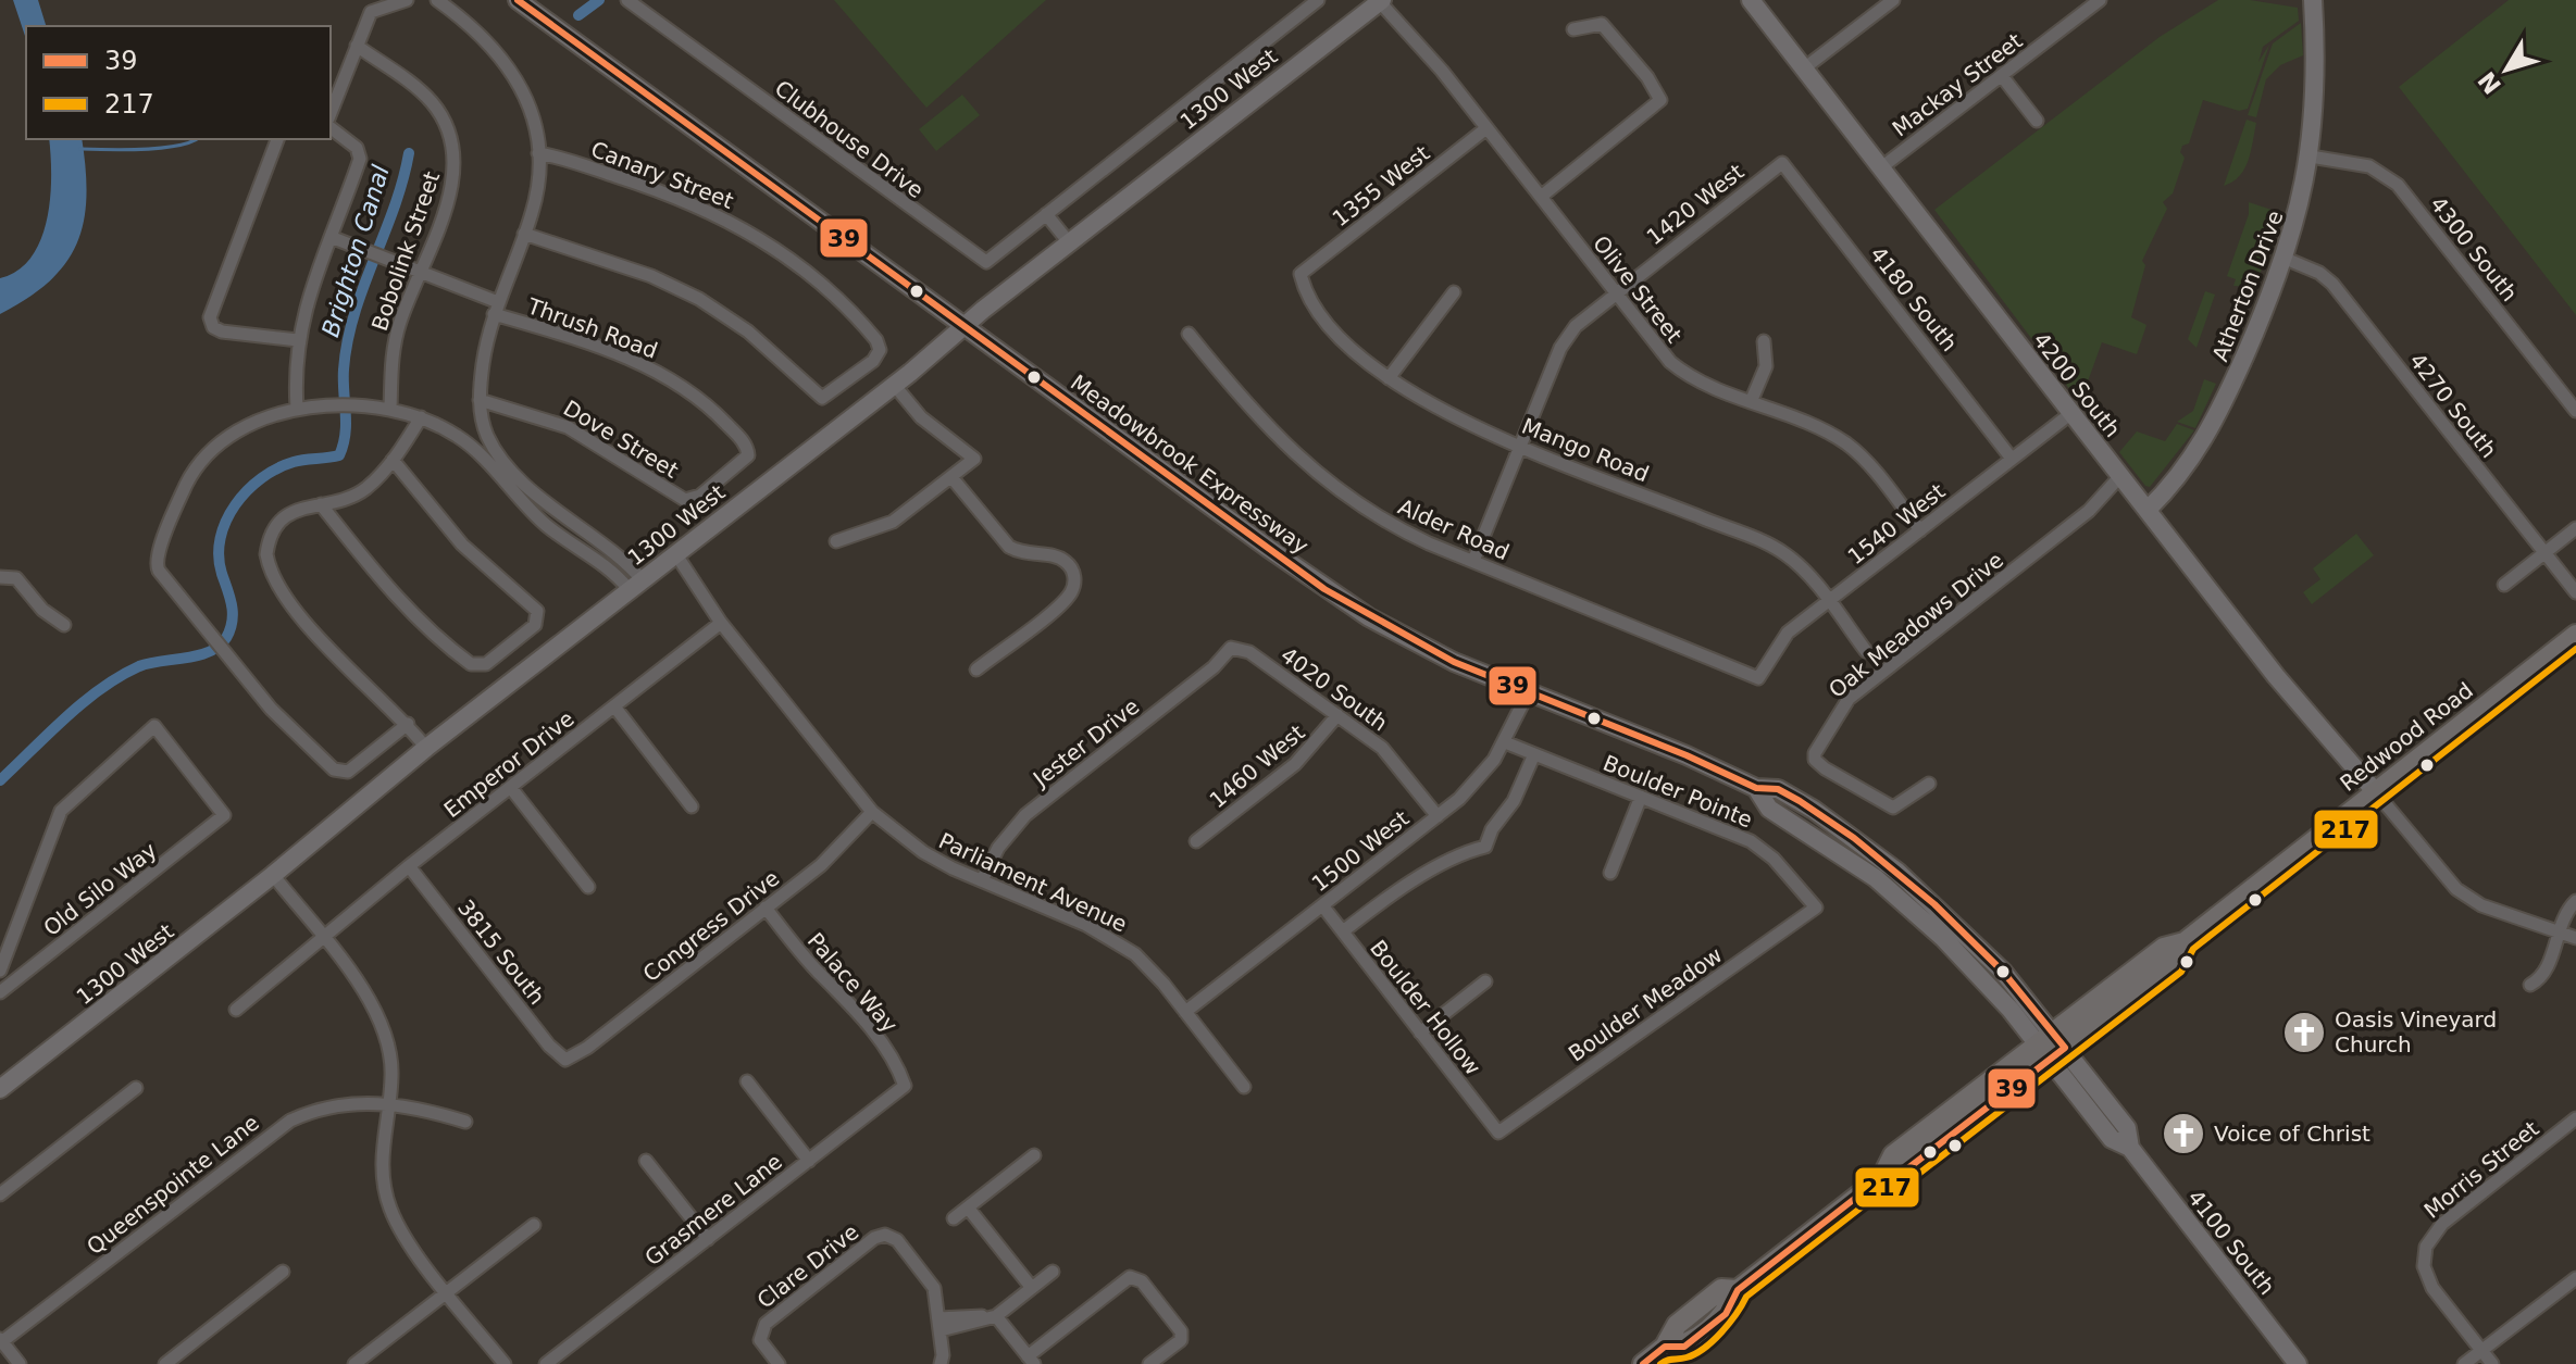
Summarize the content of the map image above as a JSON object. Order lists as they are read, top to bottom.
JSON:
{
  "streets": {
    "main road": ["Redwood Road"],
    "street": [
      "Mackay Street",
      "1300 West",
      "Clubhouse Drive",
      "Canary Street",
      "1355 West",
      "1420 West",
      "4300 South",
      "Bobolink Street",
      "Atherton Drive",
      "Olive Street",
      "4180 South",
      "Thrush Road",
      "4200 South",
      "4270 South",
      "Dove Street",
      "Mango Road",
      "Meadowbrook Expressway",
      "1540 West",
      "Alder Road",
      "Oak Meadows Drive",
      "4020 South",
      "Jester Drive",
      "Emperor Drive",
      "1460 West",
      "Boulder Pointe",
      "1500 West",
      "Parliament Avenue",
      "Old Silo Way",
      "Congress Drive",
      "3815 South",
      "Palace Way",
      "Boulder Meadow",
      "Boulder Hollow",
      "Morris Street",
      "Queenspointe Lane",
      "Grasmere Lane",
      "4100 South",
      "Clare Drive"
    ]
  },
  "crossings": [
    ["Mackay Street", "4200 South"],
    ["1300 West", "Olive Street"],
    ["1300 West", "Meadowbrook Expressway"],
    ["1300 West", "Parliament Avenue"],
    ["1355 West", "Olive Street"],
    ["1355 West", "Mango Road"],
    ["1420 West", "Olive Street"],
    ["1420 West", "4180 South"],
    ["1420 West", "Mango Road"],
    ["1420 West", "Alder Road"],
    ["4300 South", "Atherton Drive"],
    ["Bobolink Street", "Thrush Road"],
    ["Atherton Drive", "4200 South"],
    ["Atherton Drive", "4270 South"],
    ["Olive Street", "1540 West"],
    ["4180 South", "1540 West"],
    ["Thrush Road", "Dove Street"],
    ["4200 South", "1540 West"],
    ["4200 South", "Oak Meadows Drive"],
    ["4200 South", "Redwood Road"],
    ["Mango Road", "1540 West"],
    ["Meadowbrook Expressway", "Redwood Road"],
    ["Meadowbrook Expressway", "1500 West"],
    ["Meadowbrook Expressway", "4100 South"],
    ["1540 West", "Alder Road"],
    ["4020 South", "Jester Drive"],
    ["4020 South", "1460 West"],
    ["4020 South", "1500 West"],
    ["Redwood Road", "4100 South"],
    ["Jester Drive", "Parliament Avenue"],
    ["Emperor Drive", "Parliament Avenue"],
    ["Emperor Drive", "3815 South"],
    ["Boulder Pointe", "1500 West"],
    ["Boulder Pointe", "Boulder Meadow"],
    ["1500 West", "Parliament Avenue"],
    ["1500 West", "Boulder Hollow"],
    ["Parliament Avenue", "Congress Drive"],
    ["Congress Drive", "3815 South"],
    ["Congress Drive", "Palace Way"],
    ["Palace Way", "Grasmere Lane"],
    ["Boulder Meadow", "Boulder Hollow"]
  ],
  "water": ["Brighton Canal"],
  "places": {
    "church": ["Oasis Vineyard Church", "Voice of Christ"]
  },
  "lines": ["transit line 39", "transit line 217"],
  "legend": ["39", "217"],
  "north": "bottom left"
}
